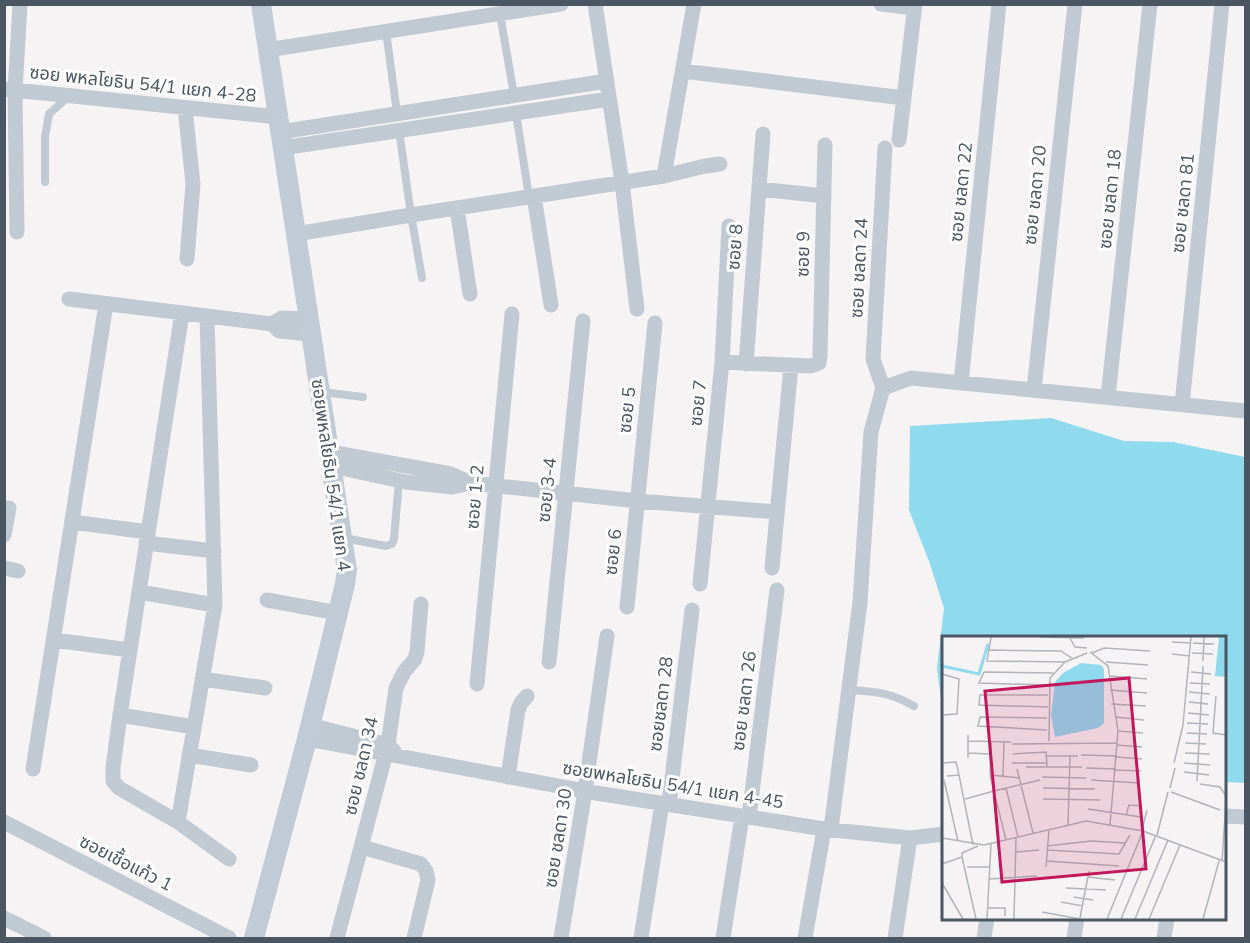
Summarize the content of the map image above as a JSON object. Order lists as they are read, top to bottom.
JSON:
{
  "streets": {
    "street": [
      "ซอย พหลโยธิน 54/1 แยก 4-28",
      "ซอย ชลดา 22",
      "ซอย ชลดา 20",
      "ซอย ชลดา 18",
      "ซอย ชลดา 81",
      "ซอย 8",
      "ซอย 9",
      "ซอย ชลดา 24",
      "ซอย 7",
      "ซอย 5",
      "ซอยพหลโยธิน 54/1 แยก 4",
      "ซอย 3-4",
      "ซอย 1-2",
      "ซอย 6",
      "ซอย ชลดา 26",
      "ซอยชลดา 28",
      "ซอย ชลดา 34",
      "ซอยพหลโยธิน 54/1 แยก 4-45",
      "ซอย ชลดา 30",
      "ซอยเชื้อแก้ว 1"
    ]
  },
  "crossings": [
    ["ซอย พหลโยธิน 54/1 แยก 4-28", "ซอยพหลโยธิน 54/1 แยก 4"],
    ["ซอย 5", "ซอย 6"],
    ["ซอยพหลโยธิน 54/1 แยก 4", "ซอยพหลโยธิน 54/1 แยก 4-45"],
    ["ซอย ชลดา 26", "ซอยพหลโยธิน 54/1 แยก 4-45"],
    ["ซอยชลดา 28", "ซอยพหลโยธิน 54/1 แยก 4-45"],
    ["ซอย ชลดา 34", "ซอยพหลโยธิน 54/1 แยก 4-45"],
    ["ซอยพหลโยธิน 54/1 แยก 4-45", "ซอย ชลดา 30"]
  ]
}
